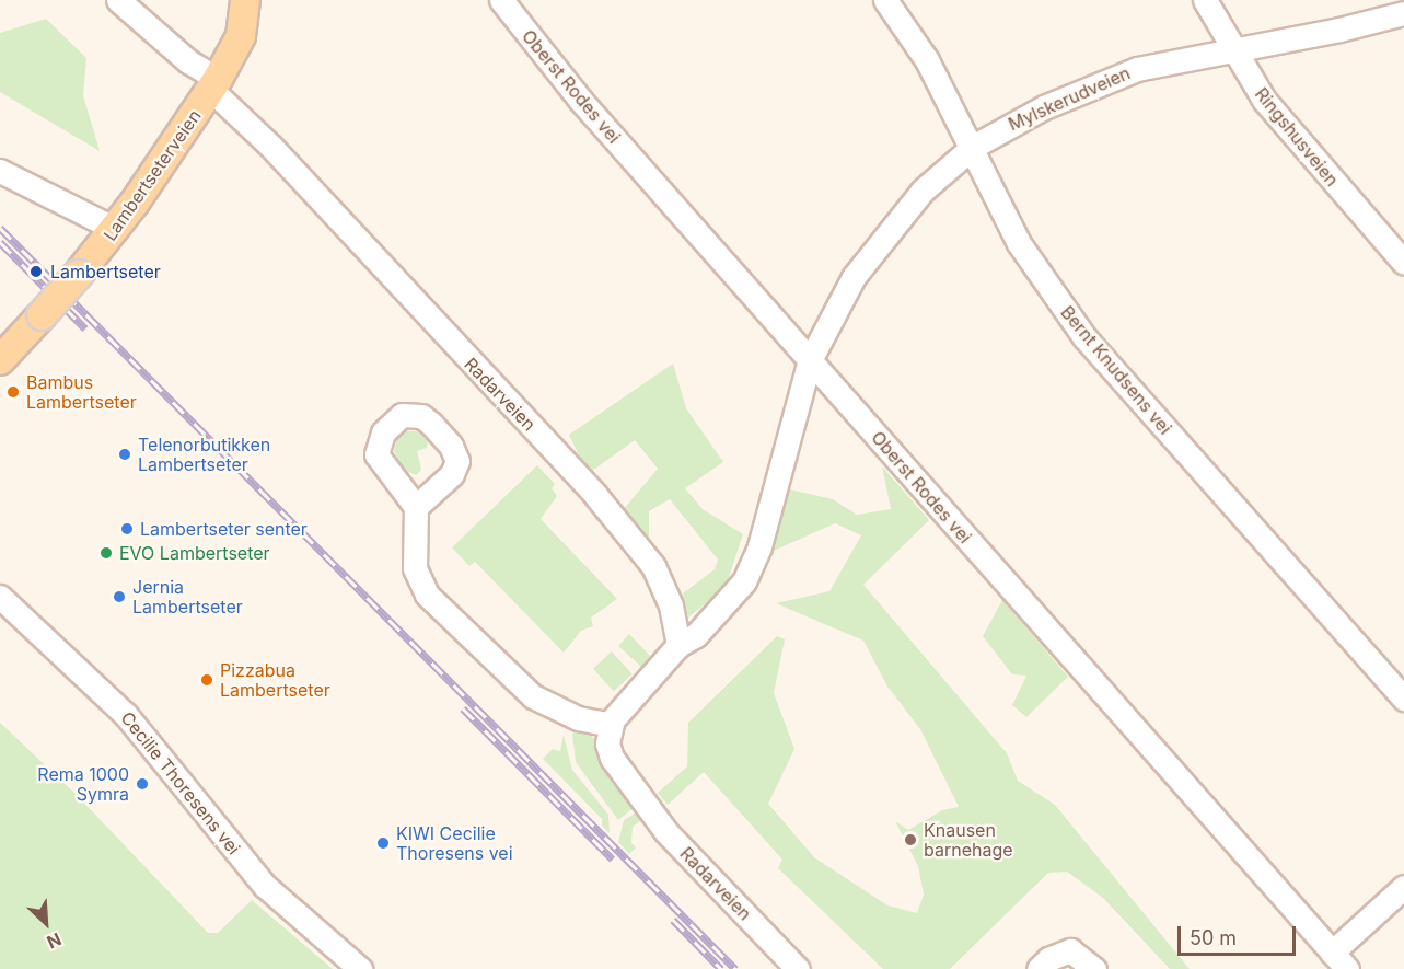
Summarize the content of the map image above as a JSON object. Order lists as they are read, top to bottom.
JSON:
{
  "streets": {
    "main road": ["Lambertseterveien"],
    "street": [
      "Oberst Rodes vei",
      "Mylskerudveien",
      "Ringshusveien",
      "Bernt Knudsens vei",
      "Radarveien",
      "Cecilie Thoresens vei"
    ]
  },
  "crossings": [
    ["Oberst Rodes vei", "Mylskerudveien"],
    ["Mylskerudveien", "Ringshusveien"],
    ["Mylskerudveien", "Bernt Knudsens vei"],
    ["Mylskerudveien", "Radarveien"],
    ["Lambertseterveien", "Radarveien"]
  ],
  "places": [
    "Lambertseter",
    "Bambus Lambertseter",
    "Telenorbutikken Lambertseter",
    "Lambertseter senter",
    "EVO Lambertseter",
    "Jernia Lambertseter",
    "Pizzabua Lambertseter",
    "Rema 1000 Symra",
    "Knausen barnehage",
    "KIWI Cecilie Thoresens vei"
  ],
  "scale_bar": "50 m",
  "north": "bottom right"
}
